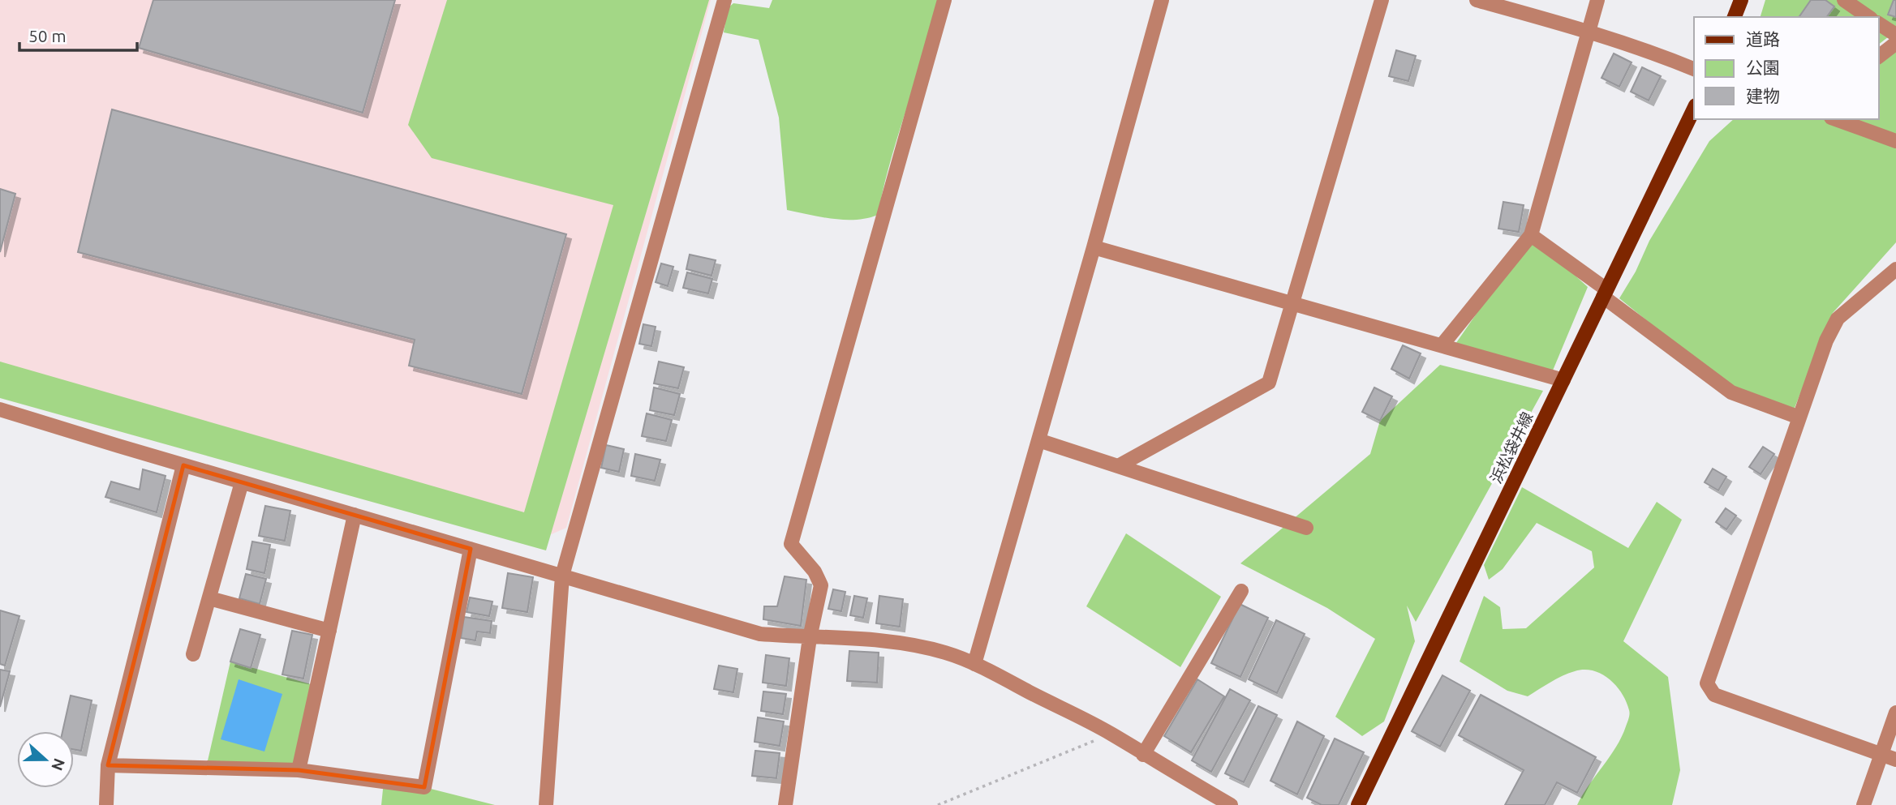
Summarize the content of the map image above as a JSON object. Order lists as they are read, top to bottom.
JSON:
{
  "streets": {
    "main road": ["浜松袋井線"]
  },
  "legend": ["道路", "公園", "建物"],
  "scale_bar": "50 m",
  "north": "right"
}
